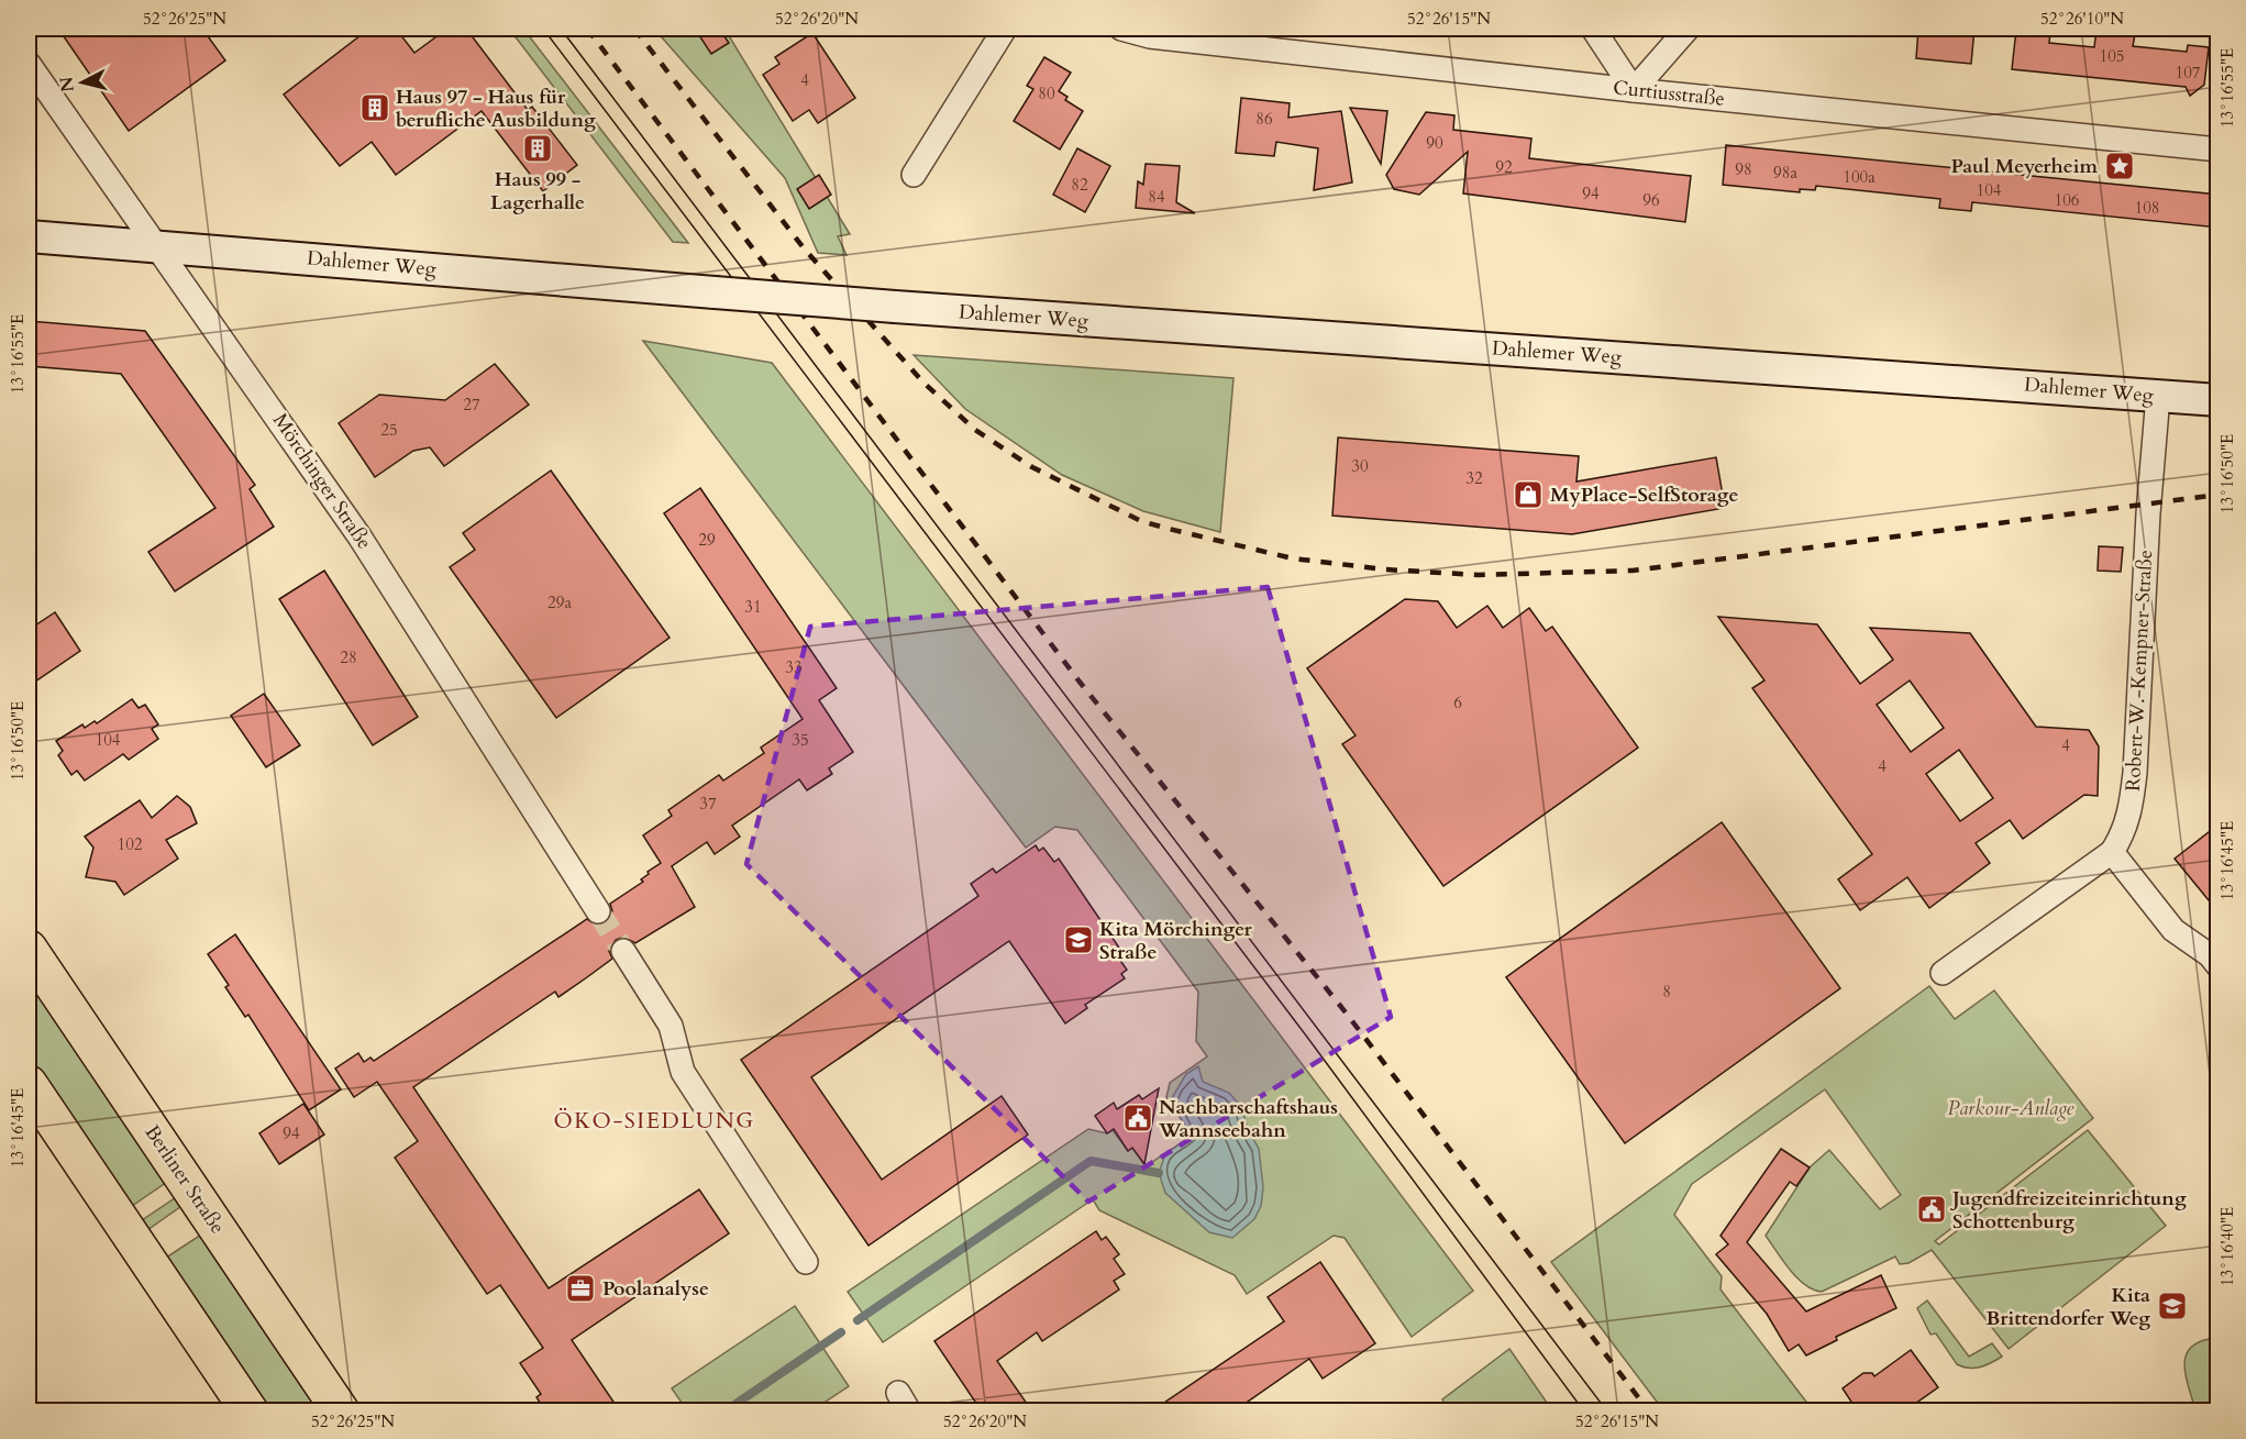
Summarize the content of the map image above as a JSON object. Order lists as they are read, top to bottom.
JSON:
{
  "streets": {
    "main road": ["Dahlemer Weg", "Berliner Straße"],
    "street": ["Curtiusstraße", "Mörchinger Straße", "Robert-W.-Kempner-Straße"]
  },
  "crossings": [
    ["Dahlemer Weg", "Mörchinger Straße"],
    ["Dahlemer Weg", "Robert-W.-Kempner-Straße"]
  ],
  "districts": ["ÖKO-SIEDLUNG"],
  "parks": ["Parkour-Anlage"],
  "places": {
    "building": ["Haus 97 - Haus für berufliche Ausbildung", "Haus 99 - Lagerhalle"],
    "place": ["Paul Meyerheim"],
    "shop": ["MyPlace-SelfStorage"],
    "school or university": ["Kita Mörchinger Straße", "Kita Brittendorfer Weg"],
    "public building": ["Nachbarschaftshaus Wannseebahn", "Jugendfreizeiteinrichtung Schottenburg"],
    "office": ["Poolanalyse"]
  },
  "house_numbers": [
    "105",
    "107",
    "4",
    "80",
    "86",
    "90",
    "92",
    "98",
    "98a",
    "100a",
    "82",
    "104",
    "94",
    "84",
    "96",
    "106",
    "108",
    "27",
    "25",
    "30",
    "32",
    "29",
    "29a",
    "31",
    "28",
    "33",
    "6",
    "104",
    "35",
    "4",
    "4",
    "37",
    "102",
    "8",
    "94"
  ],
  "north": "left",
  "coordinates": [
    "52°26'25\"N",
    "52°26'20\"N",
    "52°26'15\"N",
    "52°26'10\"N",
    "13°16'55\"E",
    "13°16'50\"E",
    "13°16'45\"E",
    "13°16'40\"E"
  ]
}
